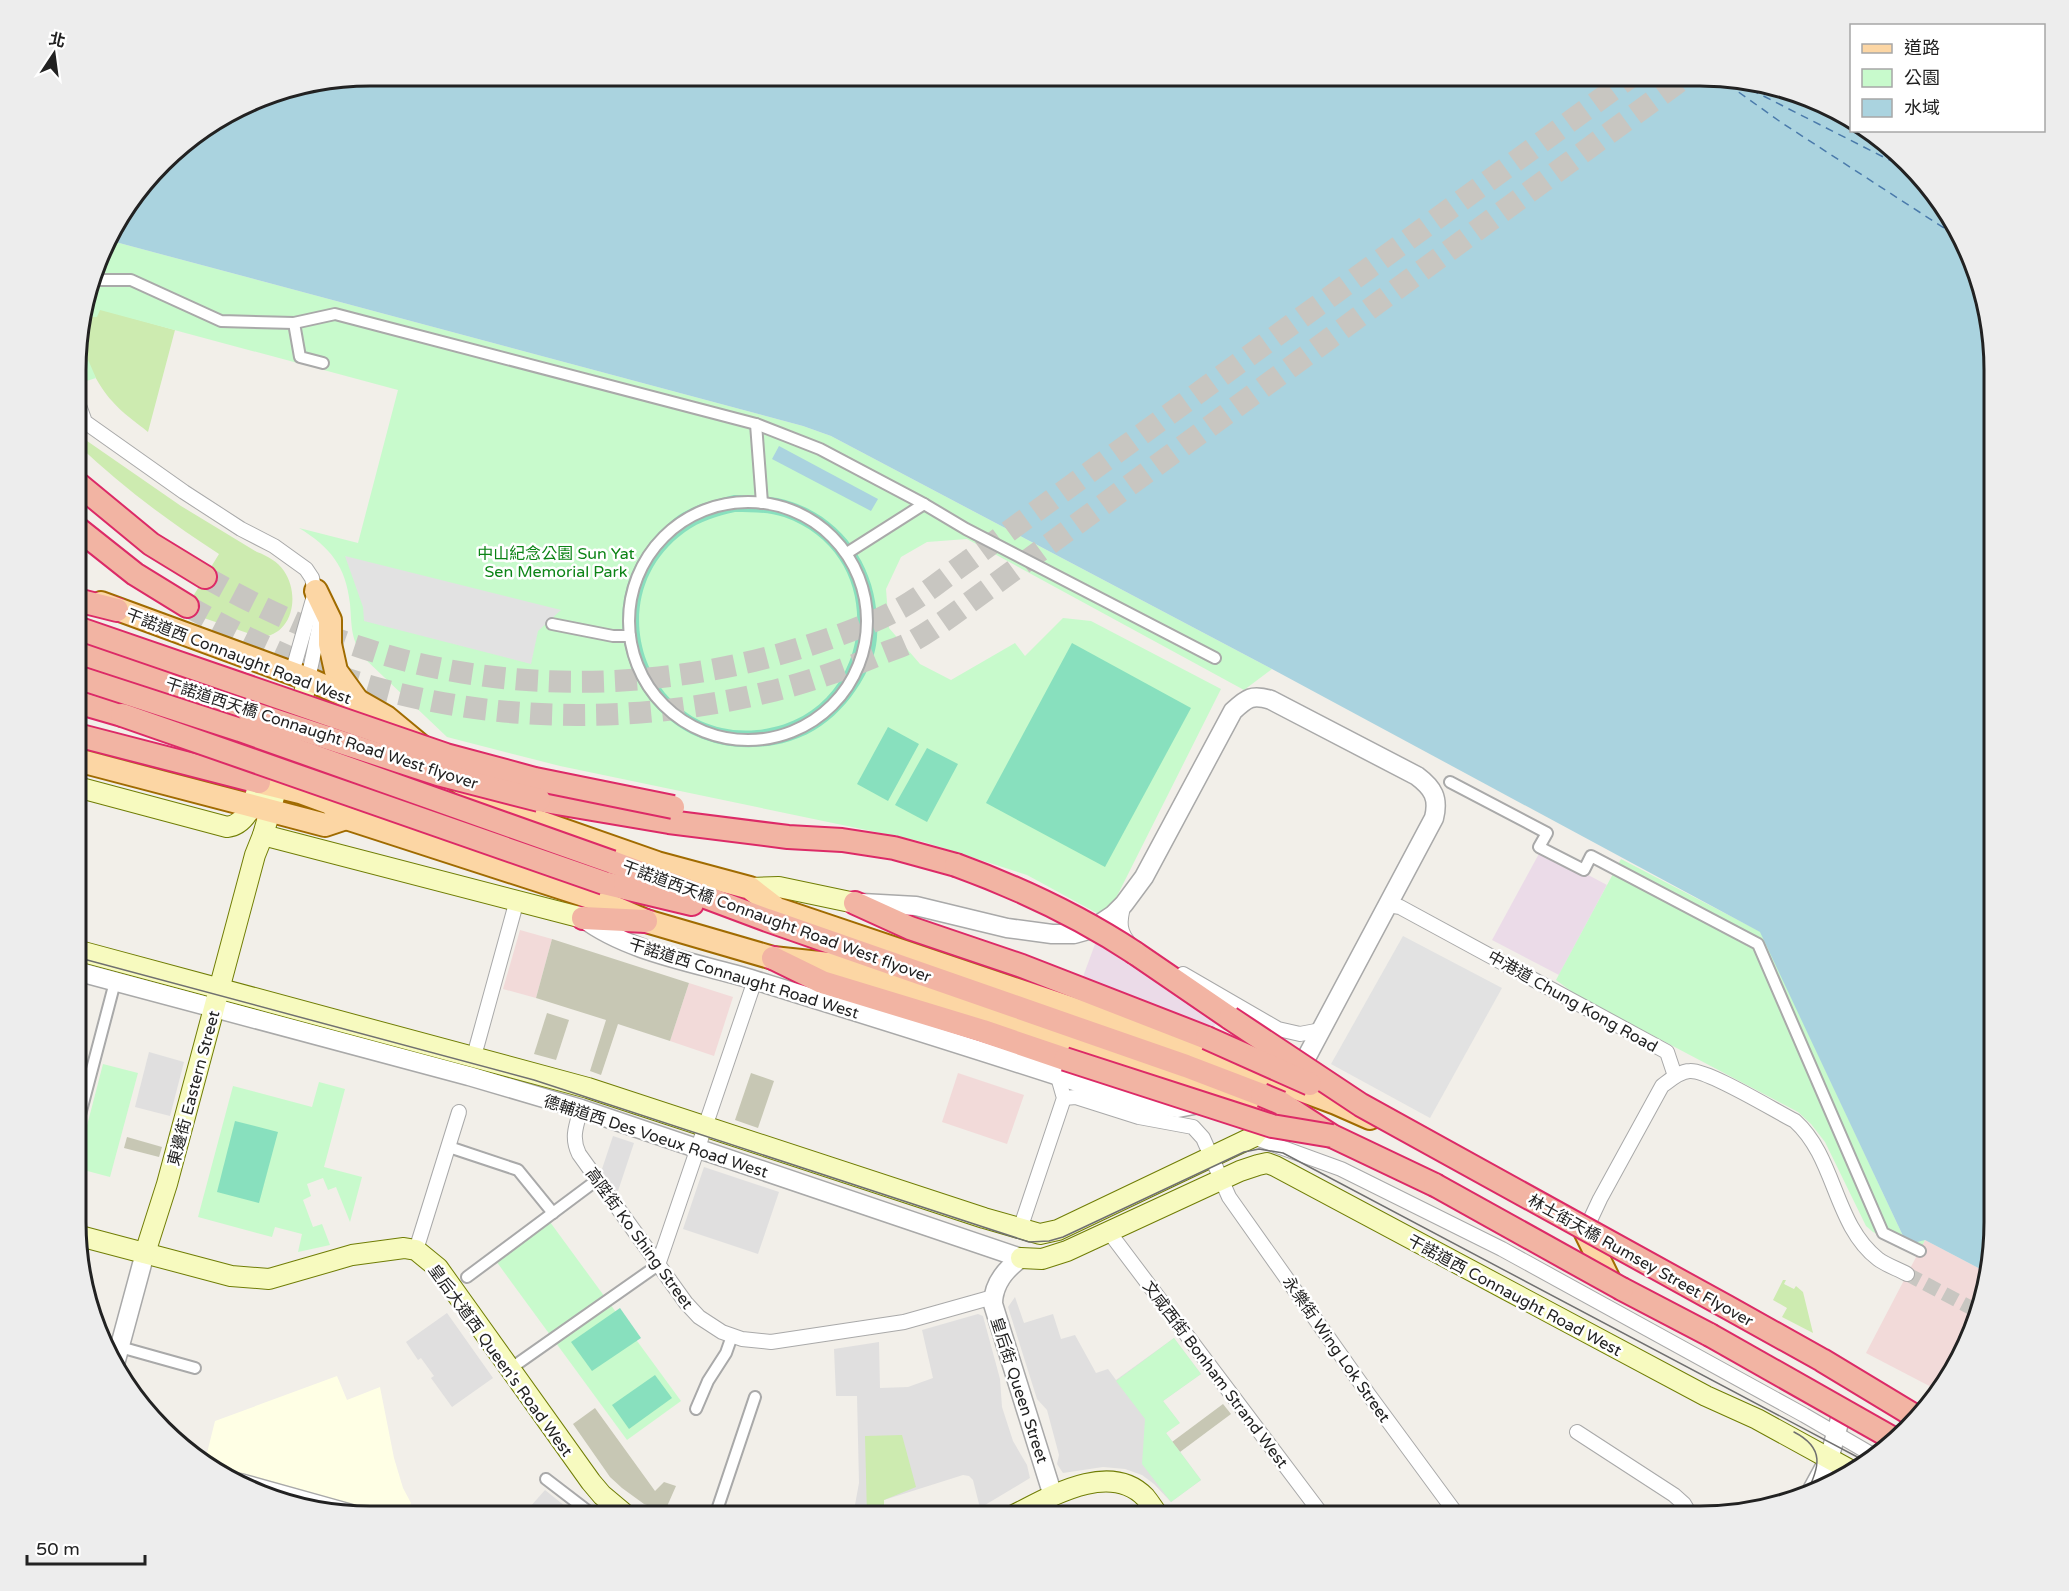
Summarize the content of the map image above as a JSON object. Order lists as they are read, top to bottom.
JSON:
{
  "streets": {
    "highway": ["干諾道西天橋 Connaught Road West flyover", "林士街天橋 Rumsey Street Flyover"],
    "main road": [
      "干諾道西 Connaught Road West",
      "東邊街 Eastern Street",
      "德輔道西 Des Voeux Road West",
      "皇后大道西 Queen's Road West"
    ],
    "street": [
      "中港道 Chung Kong Road",
      "高陞街 Ko Shing Street",
      "永樂街 Wing Lok Street",
      "文咸西街 Bonham Strand West",
      "皇后街 Queen Street"
    ]
  },
  "crossings": [
    ["干諾道西 Connaught Road West", "東邊街 Eastern Street"],
    ["干諾道西 Connaught Road West", "德輔道西 Des Voeux Road West"],
    ["干諾道西 Connaught Road West", "永樂街 Wing Lok Street"],
    ["干諾道西天橋 Connaught Road West flyover", "林士街天橋 Rumsey Street Flyover"],
    ["東邊街 Eastern Street", "德輔道西 Des Voeux Road West"],
    ["東邊街 Eastern Street", "皇后大道西 Queen's Road West"],
    ["德輔道西 Des Voeux Road West", "高陞街 Ko Shing Street"],
    ["德輔道西 Des Voeux Road West", "永樂街 Wing Lok Street"],
    ["德輔道西 Des Voeux Road West", "文咸西街 Bonham Strand West"],
    ["德輔道西 Des Voeux Road West", "皇后街 Queen Street"],
    ["高陞街 Ko Shing Street", "皇后街 Queen Street"]
  ],
  "parks": ["中山紀念公園 Sun Yat Sen Memorial Park"],
  "legend": ["道路", "公園", "水域"],
  "scale_bar": "50 m",
  "north": "top"
}
